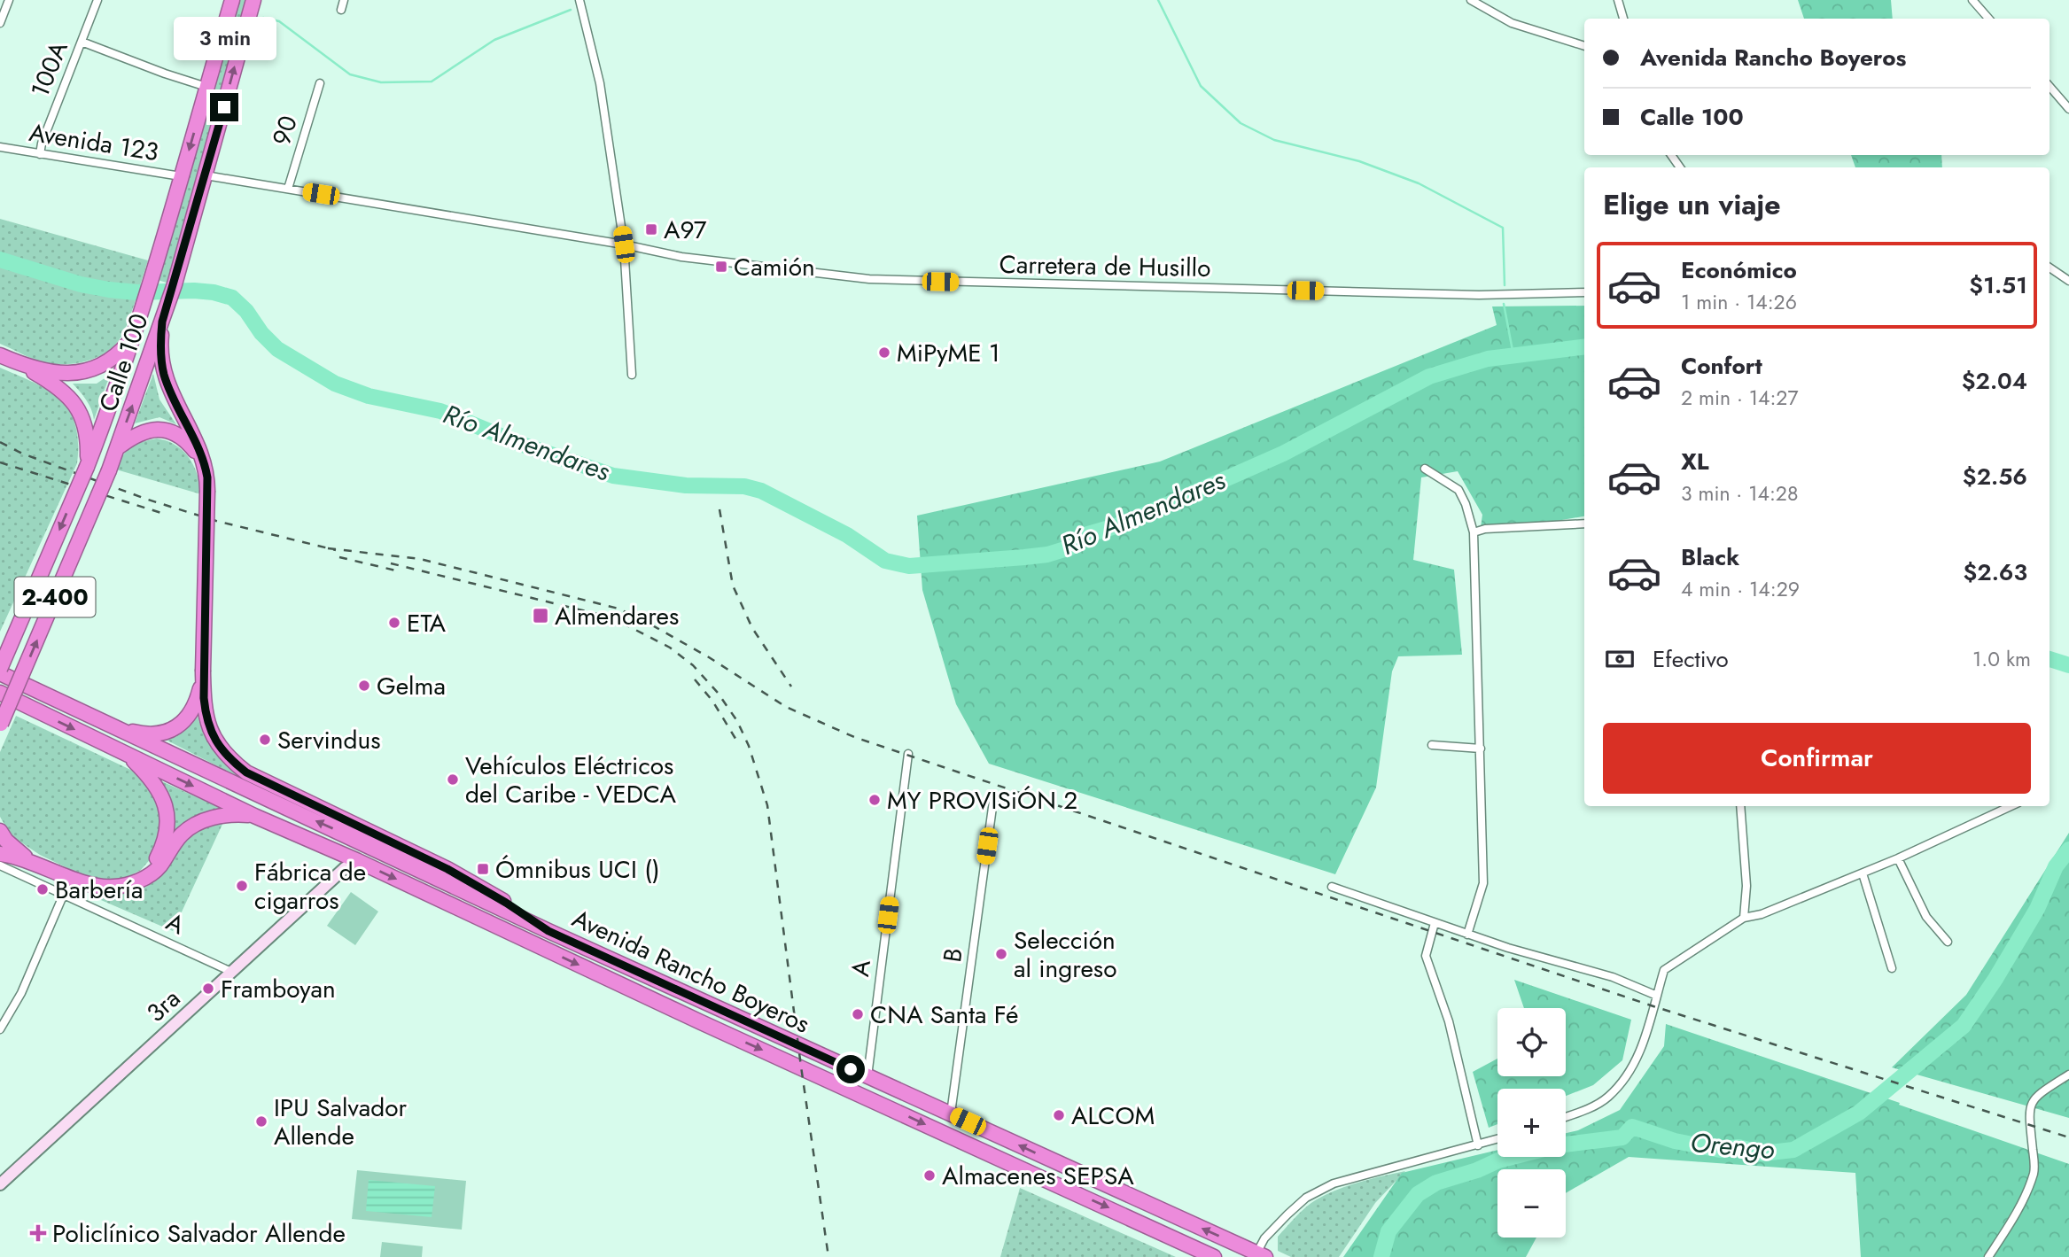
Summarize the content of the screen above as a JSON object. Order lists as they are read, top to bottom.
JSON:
{
  "streets": {
    "highway": ["Calle 100", "2-400", "Avenida Rancho Boyeros"],
    "street": [
      "100A",
      "90",
      "Avenida 123",
      "Carretera de Husillo",
      "A",
      "B",
      "3ra"
    ]
  },
  "crossings": [
    ["100A", "Avenida 123"],
    ["90", "Carretera de Husillo"],
    ["Avenida 123", "Calle 100"],
    ["Carretera de Husillo", "Calle 100"],
    ["Calle 100", "Avenida Rancho Boyeros"],
    ["A", "Avenida Rancho Boyeros"],
    ["A", "3ra"],
    ["B", "Avenida Rancho Boyeros"],
    ["Avenida Rancho Boyeros", "3ra"]
  ],
  "water": ["Río Almendares", "Orengo"],
  "places": {
    "transit": [
      "A97",
      "Camión",
      "Almendares",
      "Ómnibus UCI ()"
    ],
    "other": [
      "MiPyME 1",
      "ETA",
      "Gelma",
      "Servindus",
      "Vehículos Eléctricos del Caribe - VEDCA",
      "MY PROVISiÓN 2",
      "Fábrica de cigarros",
      "Barbería",
      "Selección al ingreso",
      "Framboyan",
      "CNA Santa Fé",
      "ALCOM",
      "IPU Salvador Allende",
      "Almacenes SEPSA"
    ],
    "health": ["Policlínico Salvador Allende"]
  },
  "page": {
    "bubble": "3 min",
    "banner": ["Avenida Rancho Boyeros", "Calle 100"],
    "heading": "Elige un viaje",
    "list": [
      {
        "name": "Económico",
        "note": "1 min · 14:26",
        "value": "$1.51"
      },
      {
        "name": "Confort",
        "note": "2 min · 14:27",
        "value": "$2.04"
      },
      {
        "name": "XL",
        "note": "3 min · 14:28",
        "value": "$2.56"
      },
      {
        "name": "Black",
        "note": "4 min · 14:29",
        "value": "$2.63"
      }
    ],
    "pay": ["Efectivo", "1.0 km"],
    "buttons": "Confirmar",
    "map_buttons": ["+", "−"]
  }
}
